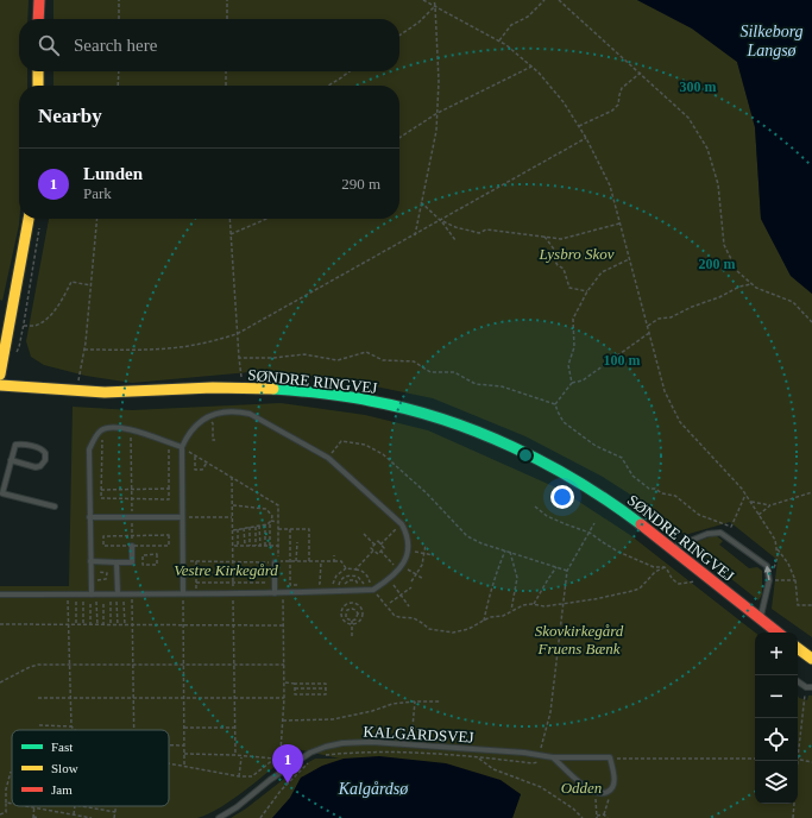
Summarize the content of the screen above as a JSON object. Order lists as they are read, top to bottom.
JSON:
{
  "streets": {
    "main road": ["SØNDRE RINGVEJ"],
    "lane": ["KALGÅRDSVEJ"]
  },
  "water": ["Silkeborg Langsø", "Kalgårdsø"],
  "parks": [
    "Lysbro Skov",
    "Vestre Kirkegård",
    "Skovkirkegård Fruens Bænk",
    "Odden"
  ],
  "legend": ["Fast", "Slow", "Jam"],
  "page": {
    "search": "Search here",
    "heading": "Nearby",
    "list": [
      {
        "mark": "1",
        "name": "Lunden",
        "note": "Park",
        "value": "290 m"
      }
    ],
    "map_buttons": ["+", "−"],
    "pins": "1"
  },
  "rings": ["300 m", "200 m", "100 m"]
}
